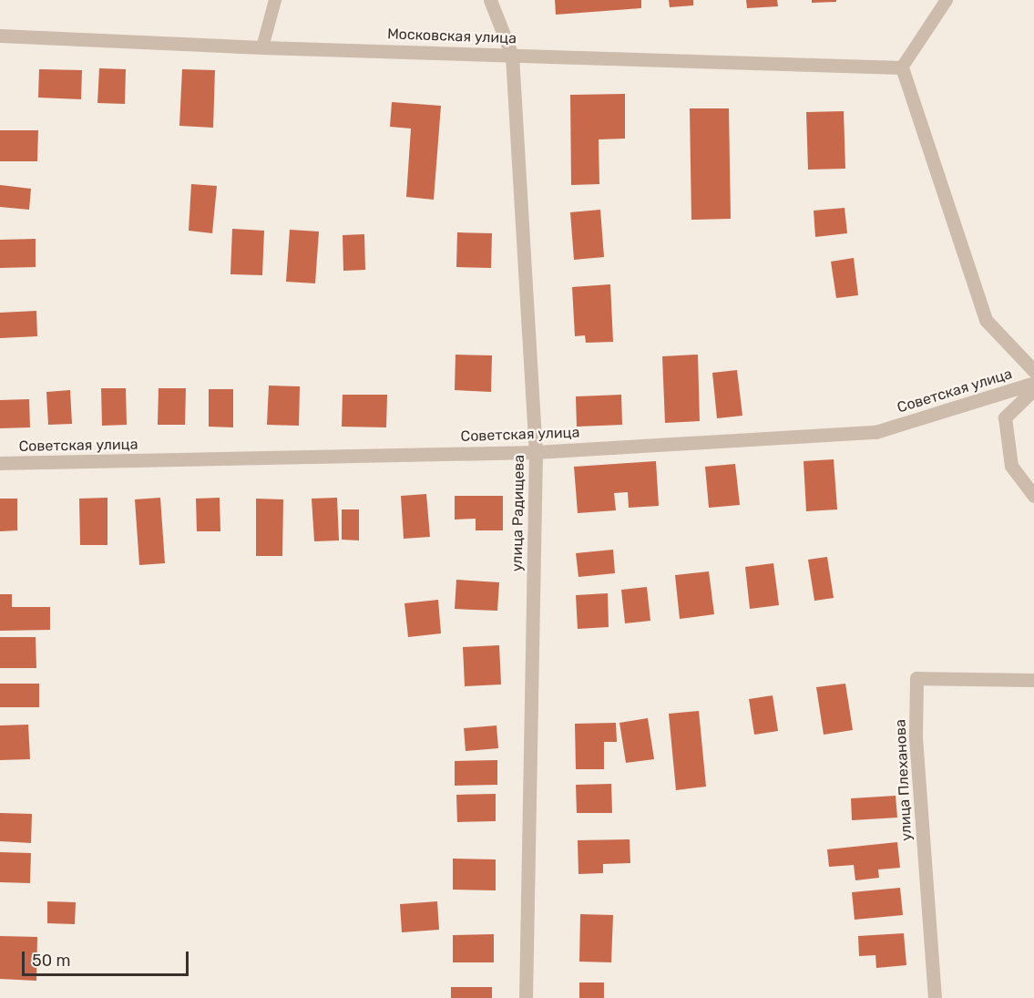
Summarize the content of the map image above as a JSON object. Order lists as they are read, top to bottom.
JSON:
{
  "streets": {
    "street": [
      "Московская улица",
      "Советская улица",
      "улица Радищева",
      "улица Плеханова"
    ]
  },
  "crossings": [
    ["Московская улица", "улица Радищева"],
    ["Советская улица", "улица Радищева"]
  ],
  "scale_bar": "50 m"
}
